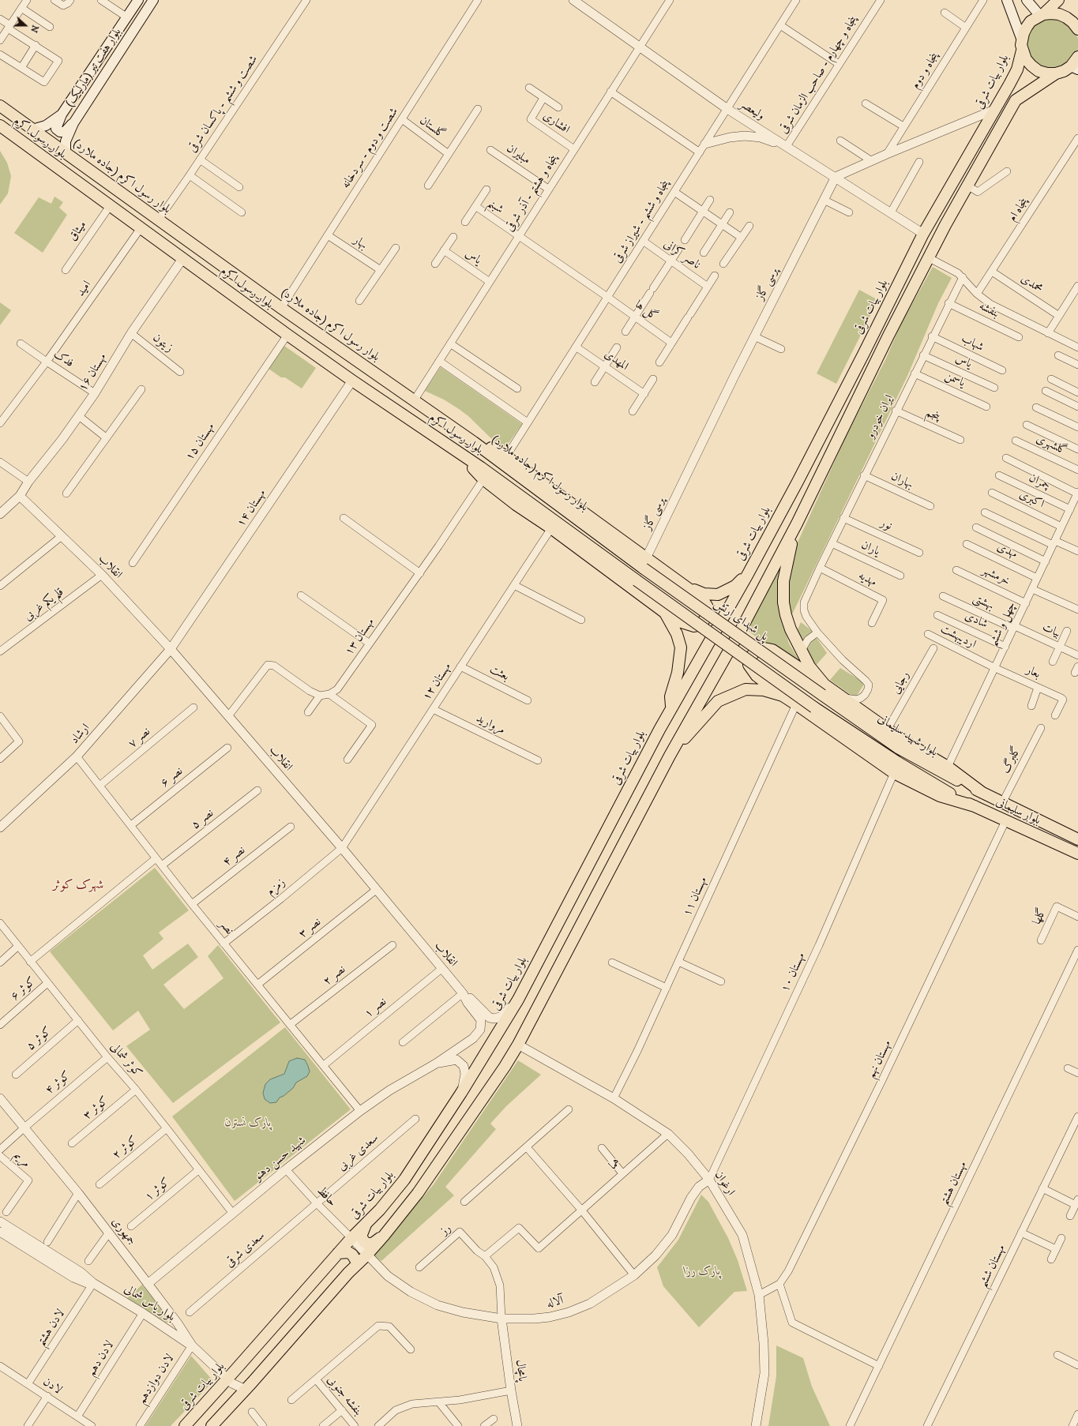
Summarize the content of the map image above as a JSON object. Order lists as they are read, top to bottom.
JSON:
{
  "streets": {
    "main road": [
      "بلوار هفت تیر (مارلیک)",
      "بلوار بیات شرقی",
      "بلوار رسول اکرم",
      "بلوار رسول اکرم (جاده ملارد)",
      "پل شهدای ارتش",
      "بلوار شهید سلیمانی",
      "بلوار سلیمانی"
    ],
    "street": [
      "پنجاه و دوم",
      "پنجاه و چهارم - صاحب الزمان شرقی",
      "شصت و ششم - پاکسان شرقی",
      "ولیعصر",
      "افشاری",
      "گلستان",
      "شصت و دوم - سردخانه",
      "مبلیران",
      "پنجاه و هشتم - آذر شرقی",
      "شبنم",
      "پنجاه ام",
      "پنجاه و ششم - شیراز شرقی",
      "میثاق",
      "بهار",
      "ناصر کرانی",
      "یاس",
      "پرسی گاز",
      "محمدی",
      "امید",
      "بنفشه",
      "گل ها",
      "زیتون",
      "شهاب",
      "فدک",
      "المهدی",
      "مهستان ۱۶",
      "یاسمن",
      "پنجم",
      "ایران خودرو",
      "مهستان ۱۵",
      "گلشهری",
      "بهاران",
      "چمران",
      "اکبری",
      "مهستان ۱۴",
      "نور",
      "یاران",
      "مهدی",
      "انقلاب",
      "خرمشهر",
      "مهدیه",
      "بهشتی",
      "قلم یکم غربی",
      "شادی",
      "چهل و ششم",
      "بیات",
      "مهستان ۱۳",
      "اردیبهشت",
      "بعار",
      "بعثت",
      "مهستان ۱۲",
      "رجایی",
      "مروارید",
      "ارشاد",
      "نصر ۷",
      "گلبرگ",
      "نصر ۶",
      "نصر ۵",
      "نصر ۴",
      "زمزم",
      "مهستان ۱۱",
      "گلها",
      "نصر",
      "نصر ۳",
      "مهستان ۱۰",
      "نصر ۲",
      "کوثر ۶",
      "نصر ۱",
      "کوثر ۵",
      "مهستان نهم",
      "کوثر شمالی",
      "کوثر ۴",
      "کوثر ۳",
      "کوثر ۲",
      "سعدی غربی",
      "شهید حسن دهنو",
      "مریم",
      "هما",
      "ارغوان",
      "مهستان هشتم",
      "کوثر ۱",
      "حافظ",
      "رز",
      "جمهوری",
      "سعدی شرقی",
      "مهستان ششم",
      "آلاله",
      "بلوار یاس شمالی",
      "لادن هشتم",
      "لادن دهم",
      "پامچال",
      "لادن دوازدهم",
      "لادن",
      "بنفشه جنوبی"
    ]
  },
  "crossings": [
    ["بلوار هفت تیر (مارلیک)", "بلوار رسول اکرم (جاده ملارد)"],
    ["پنجاه و چهارم - صاحب الزمان شرقی", "ولیعصر"],
    ["بلوار بیات شرقی", "ولیعصر"],
    ["بلوار بیات شرقی", "انقلاب"],
    ["بلوار بیات شرقی", "حافظ"],
    ["بلوار بیات شرقی", "جمهوری"],
    ["بلوار بیات شرقی", "آلاله"],
    ["شصت و ششم - پاکسان شرقی", "بلوار رسول اکرم (جاده ملارد)"],
    ["ولیعصر", "پنجاه و هشتم - آذر شرقی"],
    ["ولیعصر", "پنجاه و ششم - شیراز شرقی"],
    ["ولیعصر", "پرسی گاز"],
    ["افشاری", "پنجاه و هشتم - آذر شرقی"],
    ["گلستان", "شصت و دوم - سردخانه"],
    ["بلوار رسول اکرم", "میثاق"],
    ["بلوار رسول اکرم", "امید"],
    ["بلوار رسول اکرم", "مهستان ۱۶"],
    ["بلوار رسول اکرم", "مهستان ۱۵"],
    ["بلوار رسول اکرم", "مهستان ۱۴"],
    ["بلوار رسول اکرم", "بلوار سلیمانی"],
    ["شصت و دوم - سردخانه", "بلوار رسول اکرم (جاده ملارد)"],
    ["شصت و دوم - سردخانه", "بهار"],
    ["مبلیران", "پنجاه و هشتم - آذر شرقی"],
    ["بلوار رسول اکرم (جاده ملارد)", "پنجاه و هشتم - آذر شرقی"],
    ["بلوار رسول اکرم (جاده ملارد)", "پرسی گاز"],
    ["بلوار رسول اکرم (جاده ملارد)", "پل شهدای ارتش"],
    ["پنجاه و هشتم - آذر شرقی", "شبنم"],
    ["پنجاه و هشتم - آذر شرقی", "یاس"],
    ["شبنم", "پنجاه و ششم - شیراز شرقی"],
    ["شبنم", "گل ها"],
    ["پنجاه ام", "محمدی"],
    ["پنجاه و ششم - شیراز شرقی", "ناصر کرانی"],
    ["پنجاه و ششم - شیراز شرقی", "گل ها"],
    ["پنجاه و ششم - شیراز شرقی", "المهدی"],
    ["یاس", "ایران خودرو"],
    ["پرسی گاز", "پل شهدای ارتش"],
    ["امید", "فدک"],
    ["بنفشه", "ایران خودرو"],
    ["زیتون", "مهستان ۱۶"],
    ["شهاب", "ایران خودرو"],
    ["فدک", "مهستان ۱۶"],
    ["مهستان ۱۶", "انقلاب"],
    ["یاسمن", "ایران خودرو"],
    ["پنجم", "ایران خودرو"],
    ["ایران خودرو", "بهاران"],
    ["ایران خودرو", "نور"],
    ["ایران خودرو", "یاران"],
    ["ایران خودرو", "مهدیه"],
    ["چمران", "چهل و ششم"],
    ["اکبری", "چهل و ششم"],
    ["مهستان ۱۴", "انقلاب"],
    ["مهستان ۱۴", "ارشاد"],
    ["مهدی", "چهل و ششم"],
    ["انقلاب", "قلم یکم غربی"],
    ["انقلاب", "مهستان ۱۲"],
    ["انقلاب", "ارشاد"],
    ["انقلاب", "زمزم"],
    ["انقلاب", "نصر ۳"],
    ["انقلاب", "نصر ۱"],
    ["خرمشهر", "چهل و ششم"],
    ["بهشتی", "چهل و ششم"],
    ["بهشتی", "بیات"],
    ["پل شهدای ارتش", "بلوار شهید سلیمانی"],
    ["شادی", "چهل و ششم"],
    ["چهل و ششم", "بیات"],
    ["چهل و ششم", "اردیبهشت"],
    ["چهل و ششم", "بعار"],
    ["اردیبهشت", "بعار"],
    ["بعثت", "مهستان ۱۲"],
    ["مهستان ۱۲", "مروارید"],
    ["مهستان ۱۲", "زمزم"],
    ["ارشاد", "نصر"],
    ["بلوار شهید سلیمانی", "بلوار سلیمانی"],
    ["نصر ۷", "نصر"],
    ["گلبرگ", "بلوار سلیمانی"],
    ["نصر ۶", "نصر"],
    ["بلوار سلیمانی", "مهستان نهم"],
    ["نصر ۵", "نصر"],
    ["نصر ۴", "نصر"],
    ["زمزم", "نصر"],
    ["مهستان ۱۱", "ارغوان"],
    ["نصر", "نصر ۳"],
    ["نصر", "نصر ۲"],
    ["نصر", "نصر ۱"],
    ["نصر", "شهید حسن دهنو"],
    ["مهستان ۱۰", "ارغوان"],
    ["مهستان ۱۰", "آلاله"],
    ["کوثر ۶", "کوثر شمالی"],
    ["کوثر ۵", "کوثر شمالی"],
    ["مهستان نهم", "ارغوان"],
    ["کوثر شمالی", "کوثر ۴"],
    ["کوثر شمالی", "کوثر ۳"],
    ["کوثر شمالی", "کوثر ۲"],
    ["کوثر شمالی", "شهید حسن دهنو"],
    ["کوثر شمالی", "کوثر ۱"],
    ["کوثر ۴", "جمهوری"],
    ["سعدی غربی", "حافظ"],
    ["سعدی غربی", "سعدی شرقی"],
    ["شهید حسن دهنو", "حافظ"],
    ["شهید حسن دهنو", "جمهوری"],
    ["هما", "رز"],
    ["ارغوان", "آلاله"],
    ["حافظ", "سعدی شرقی"],
    ["حافظ", "آلاله"],
    ["رز", "آلاله"],
    ["رز", "پامچال"],
    ["جمهوری", "بلوار یاس شمالی"],
    ["جمهوری", "لادن دوازدهم"],
    ["آلاله", "پامچال"],
    ["بلوار یاس شمالی", "لادن هشتم"],
    ["بلوار یاس شمالی", "لادن دهم"],
    ["بلوار یاس شمالی", "لادن دوازدهم"],
    ["لادن هشتم", "لادن"],
    ["لادن دهم", "لادن"]
  ],
  "districts": ["شهرک کوثر"],
  "parks": ["پارک نسترن", "پارک رزا"],
  "north": "right"
}
